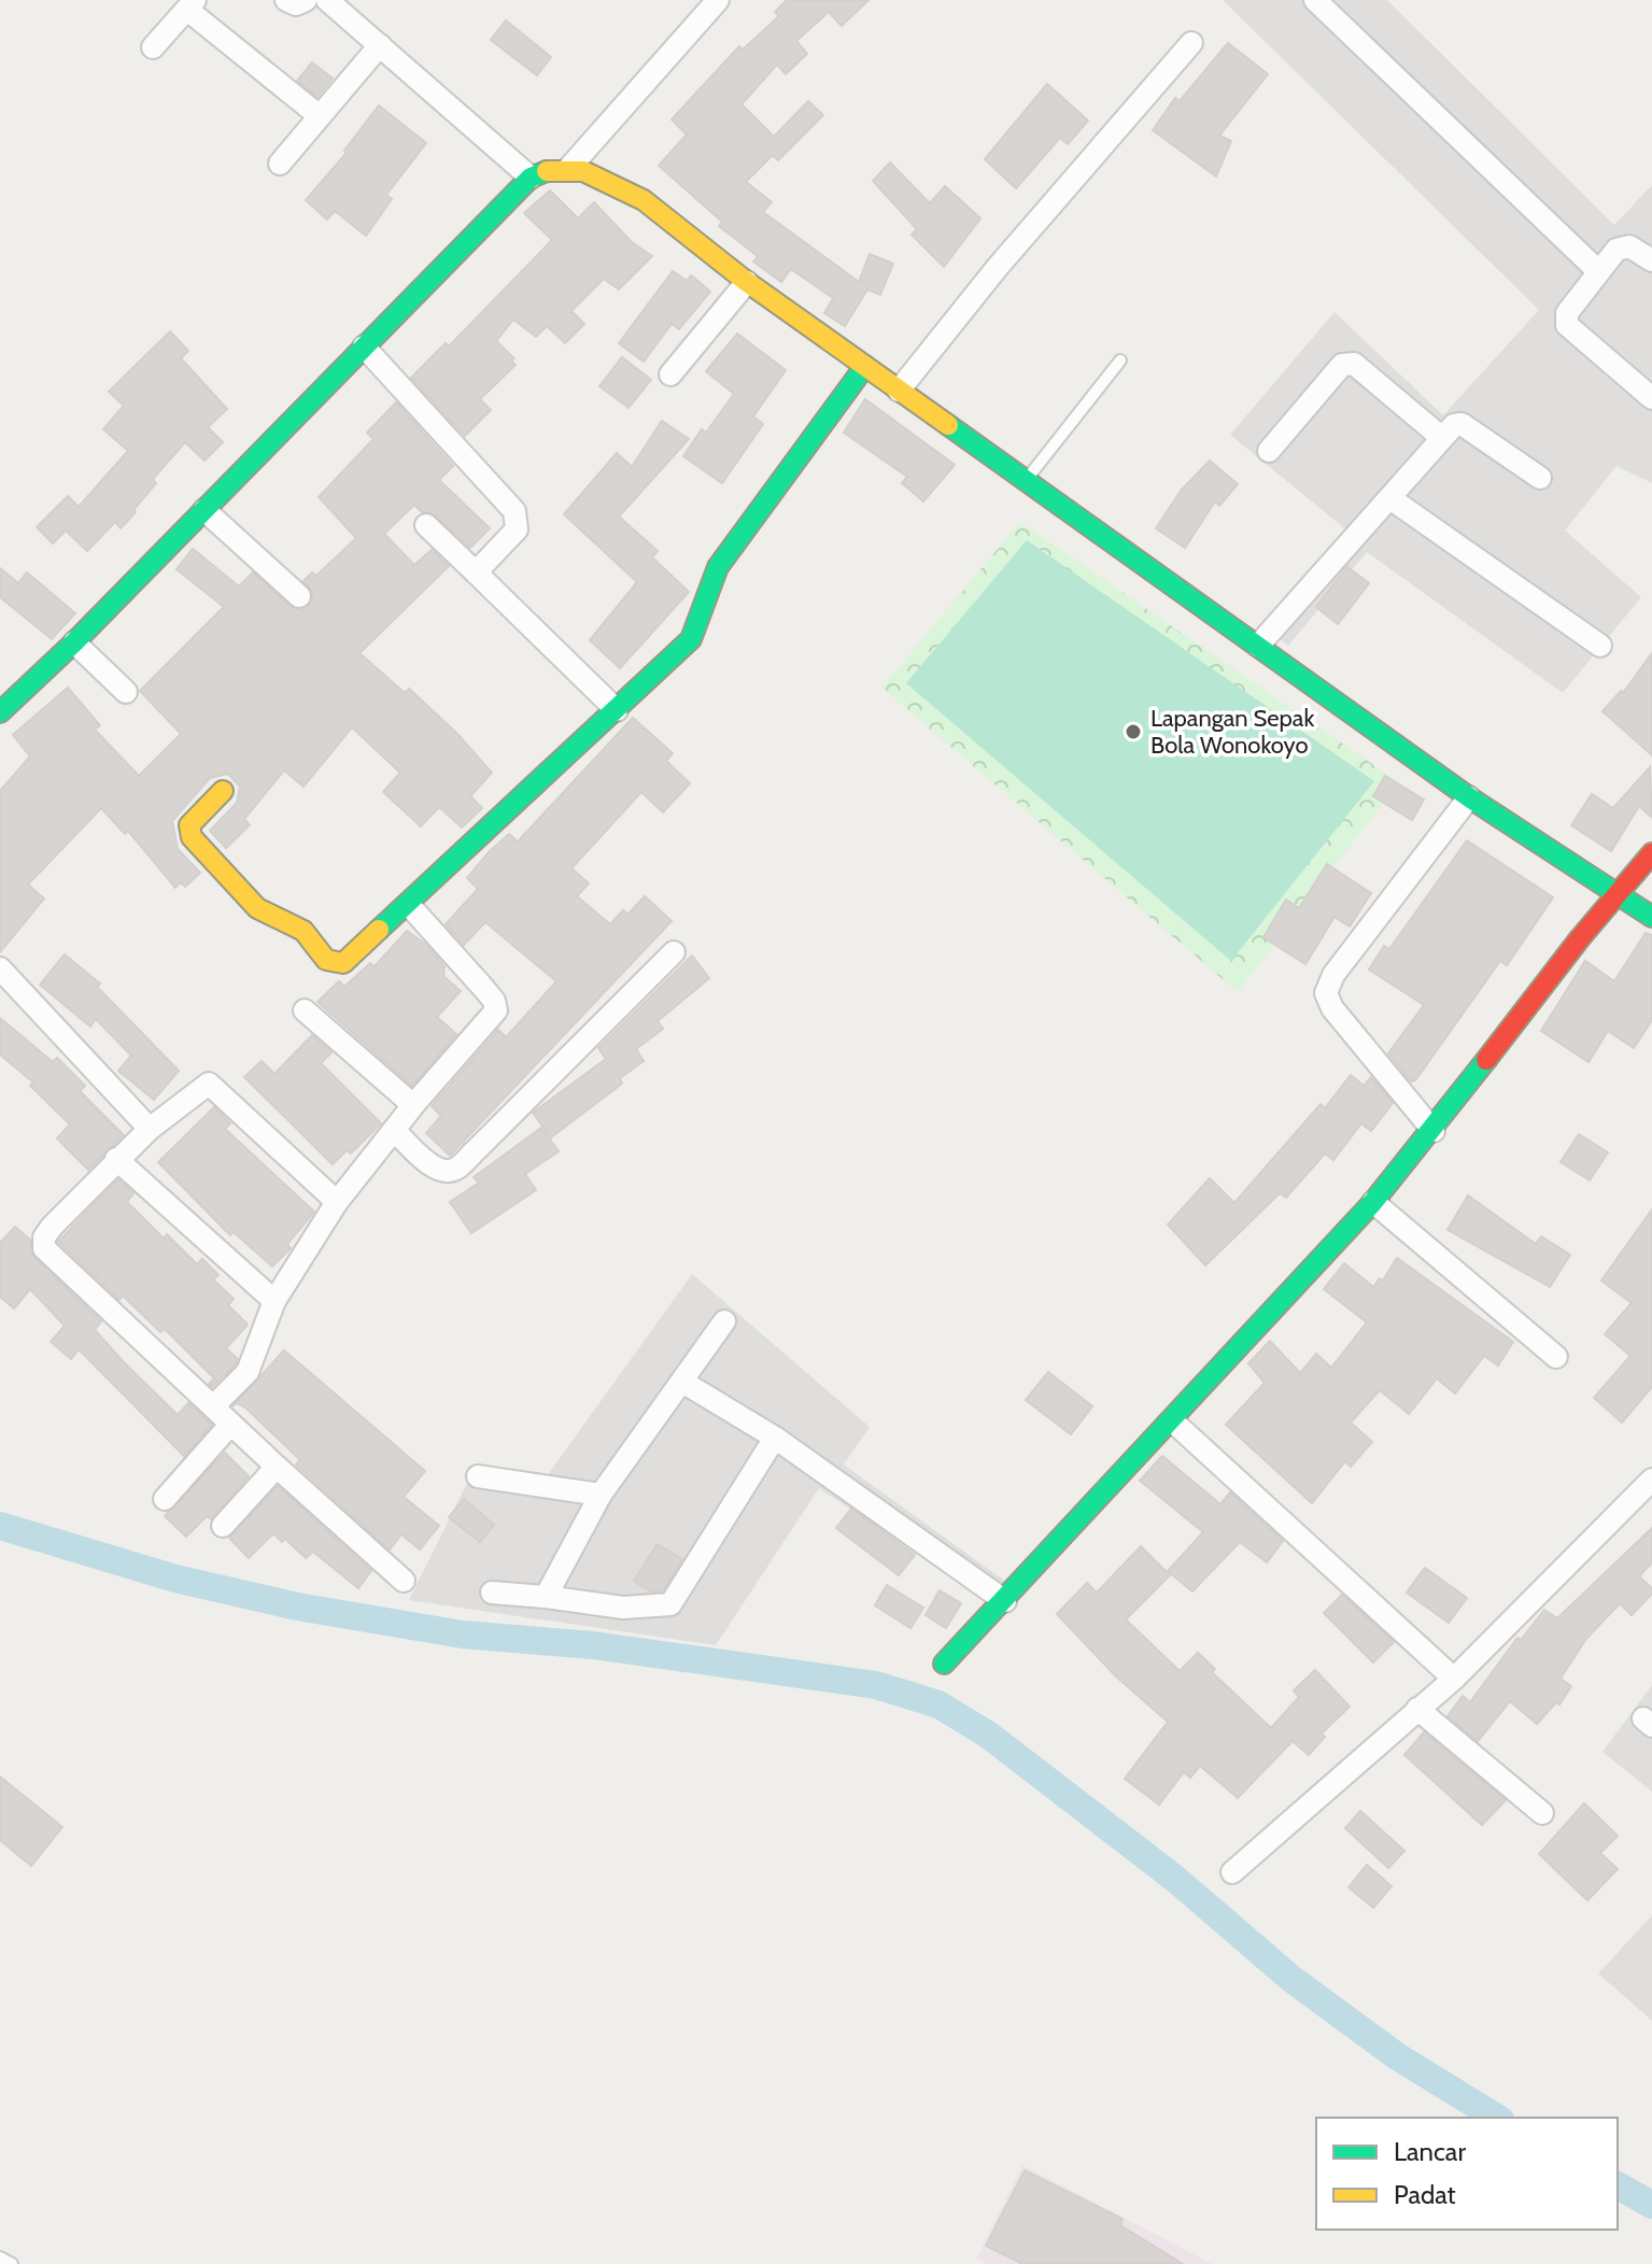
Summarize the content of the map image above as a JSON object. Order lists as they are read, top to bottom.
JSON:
{
  "places": ["Lapangan Sepak Bola Wonokoyo"],
  "legend": ["Lancar", "Padat"]
}
